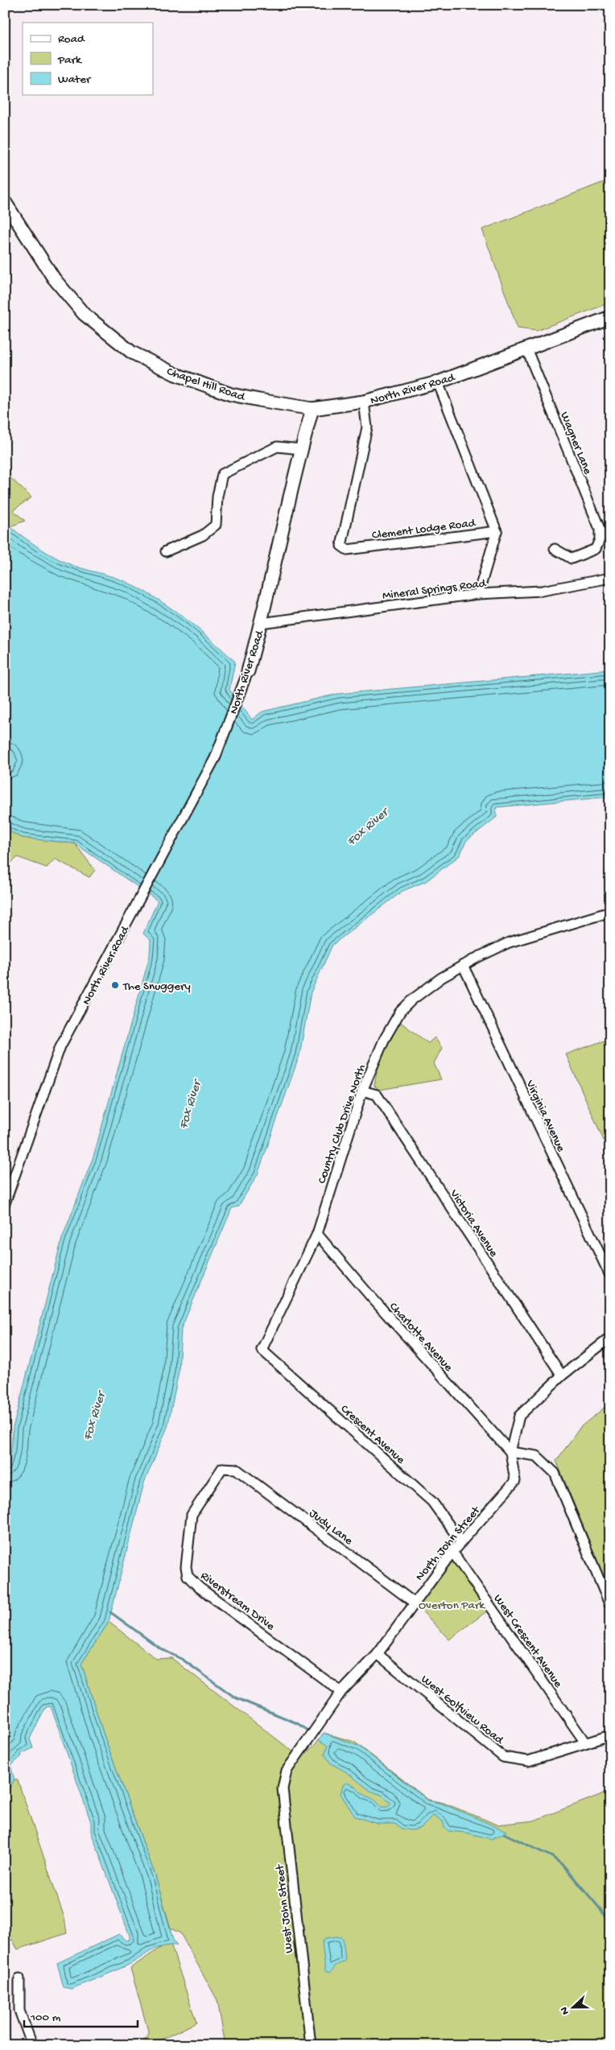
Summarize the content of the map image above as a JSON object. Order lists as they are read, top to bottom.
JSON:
{
  "streets": {
    "street": [
      "Chapel Hill Road",
      "North River Road",
      "Wagner Lane",
      "Clement Lodge Road",
      "Mineral Springs Road",
      "Virginia Avenue",
      "Country Club Drive North",
      "Victoria Avenue",
      "Charlotte Avenue",
      "Crescent Avenue",
      "Judy Lane",
      "North John Street",
      "Riverstream Drive",
      "West Crescent Avenue",
      "West Golfview Road",
      "West John Street"
    ]
  },
  "crossings": [
    ["Chapel Hill Road", "North River Road"],
    ["North River Road", "Wagner Lane"],
    ["North River Road", "Clement Lodge Road"],
    ["North River Road", "Mineral Springs Road"],
    ["Virginia Avenue", "Country Club Drive North"],
    ["Country Club Drive North", "Victoria Avenue"],
    ["Country Club Drive North", "Charlotte Avenue"],
    ["Country Club Drive North", "Crescent Avenue"],
    ["Victoria Avenue", "North John Street"],
    ["Charlotte Avenue", "North John Street"],
    ["Crescent Avenue", "North John Street"],
    ["Judy Lane", "North John Street"],
    ["Judy Lane", "Riverstream Drive"],
    ["North John Street", "Riverstream Drive"],
    ["North John Street", "West Crescent Avenue"],
    ["North John Street", "West Golfview Road"],
    ["North John Street", "West John Street"],
    ["West Crescent Avenue", "West Golfview Road"]
  ],
  "water": ["Fox River"],
  "parks": ["Overton Park"],
  "places": ["The Snuggery"],
  "legend": ["Road", "Park", "Water"],
  "scale_bar": "100 m",
  "north": "left"
}
